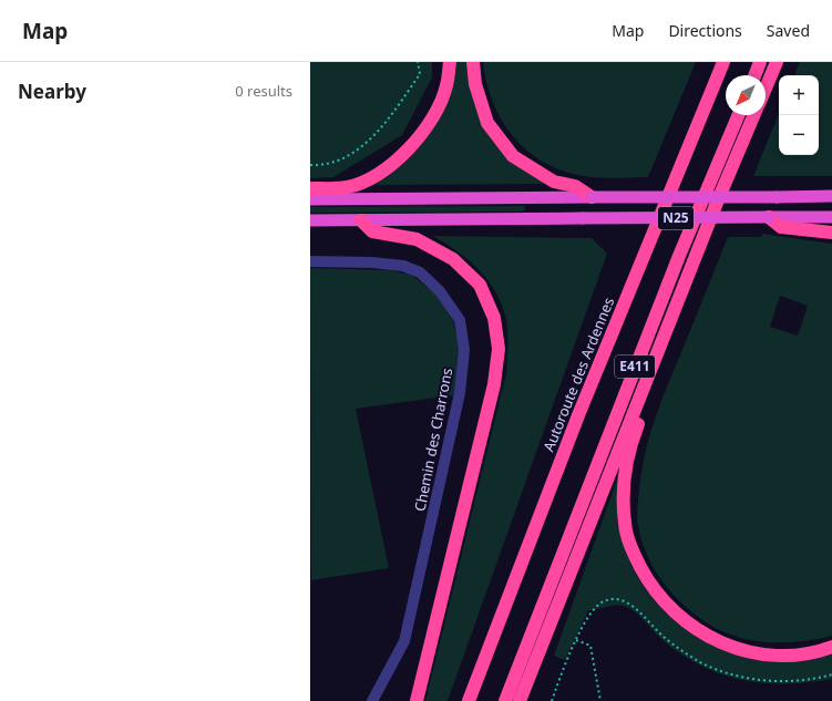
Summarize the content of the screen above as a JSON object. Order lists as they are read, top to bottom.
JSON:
{
  "streets": {
    "highway": ["N25", "E411", "Autoroute des Ardennes"],
    "street": ["Chemin des Charrons"]
  },
  "north": "bottom left",
  "page": {
    "header": "Map",
    "nav": ["Map", "Directions", "Saved"],
    "heading": ["Nearby", "0 results"],
    "map_buttons": ["+", "−"]
  }
}
